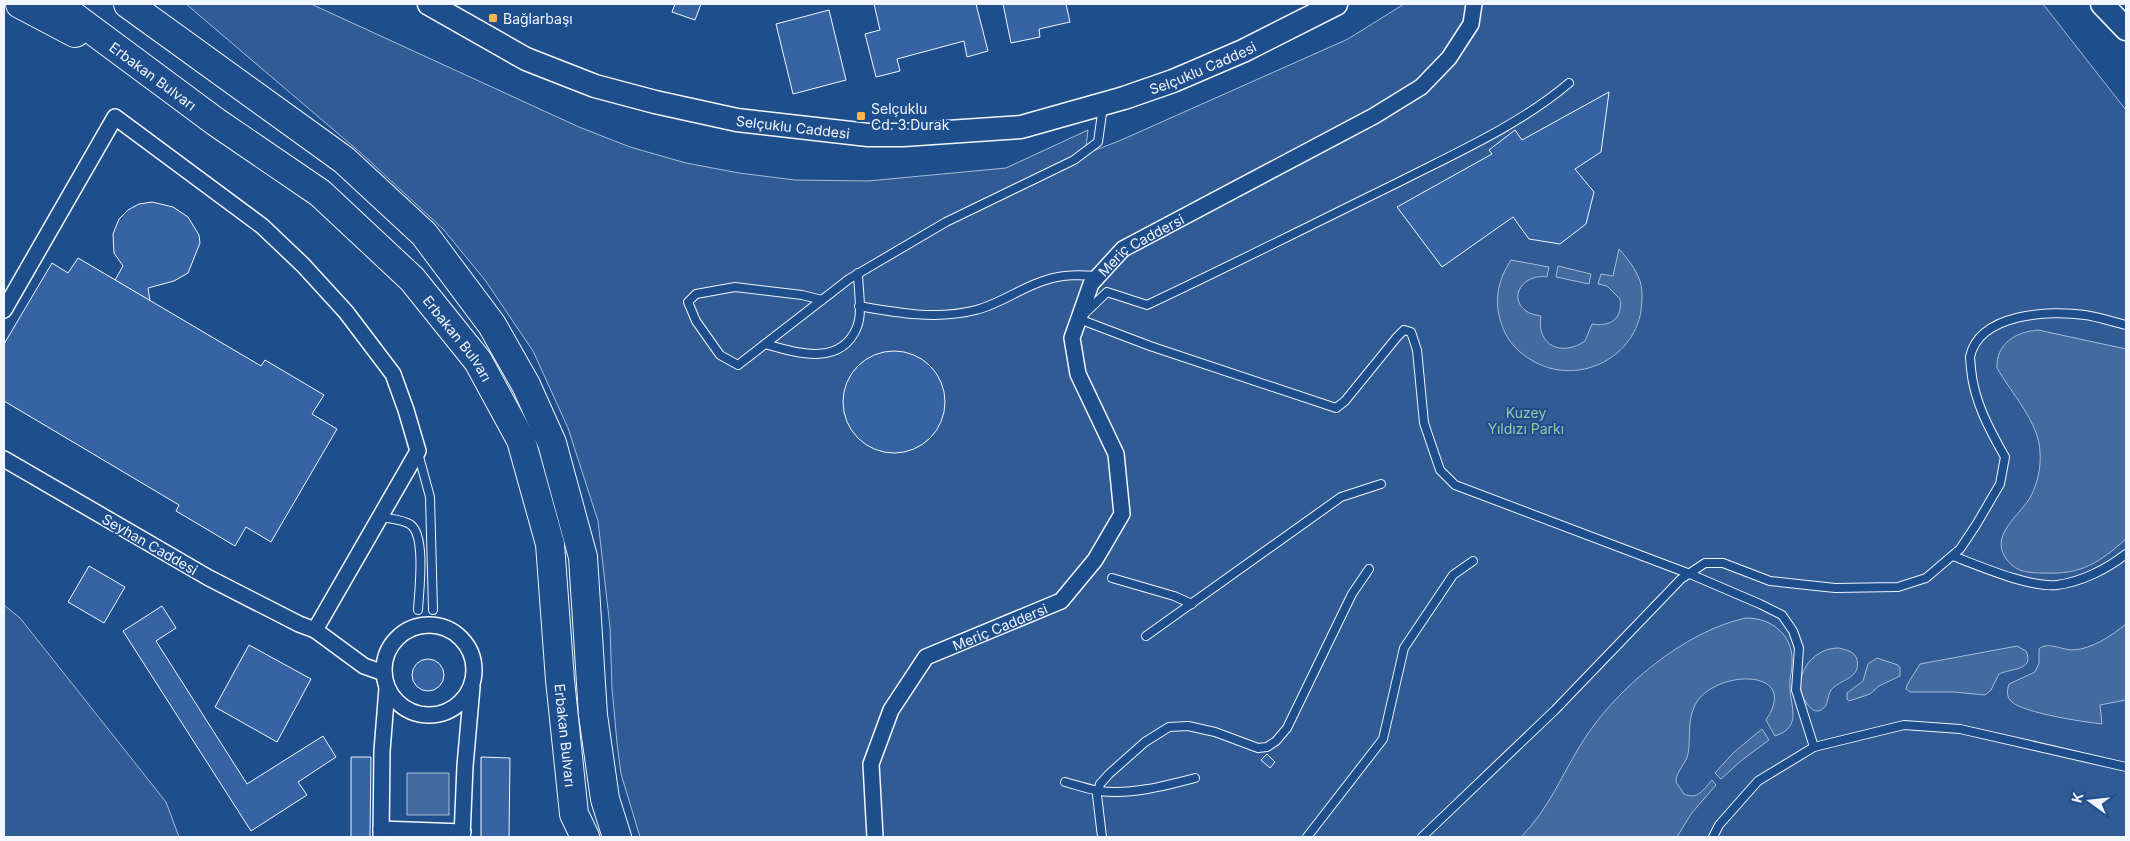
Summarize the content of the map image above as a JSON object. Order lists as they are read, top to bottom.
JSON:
{
  "streets": {
    "highway": ["Erbakan Bulvarı"],
    "street": ["Selçuklu Caddesi", "Meriç Caddersi", "Seyhan Caddesi"]
  },
  "parks": ["Kuzey Yıldızı Parkı"],
  "places": {
    "transit": ["Bağlarbaşı", "Selçuklu Cd. 3.Durak"]
  },
  "north": "left"
}
